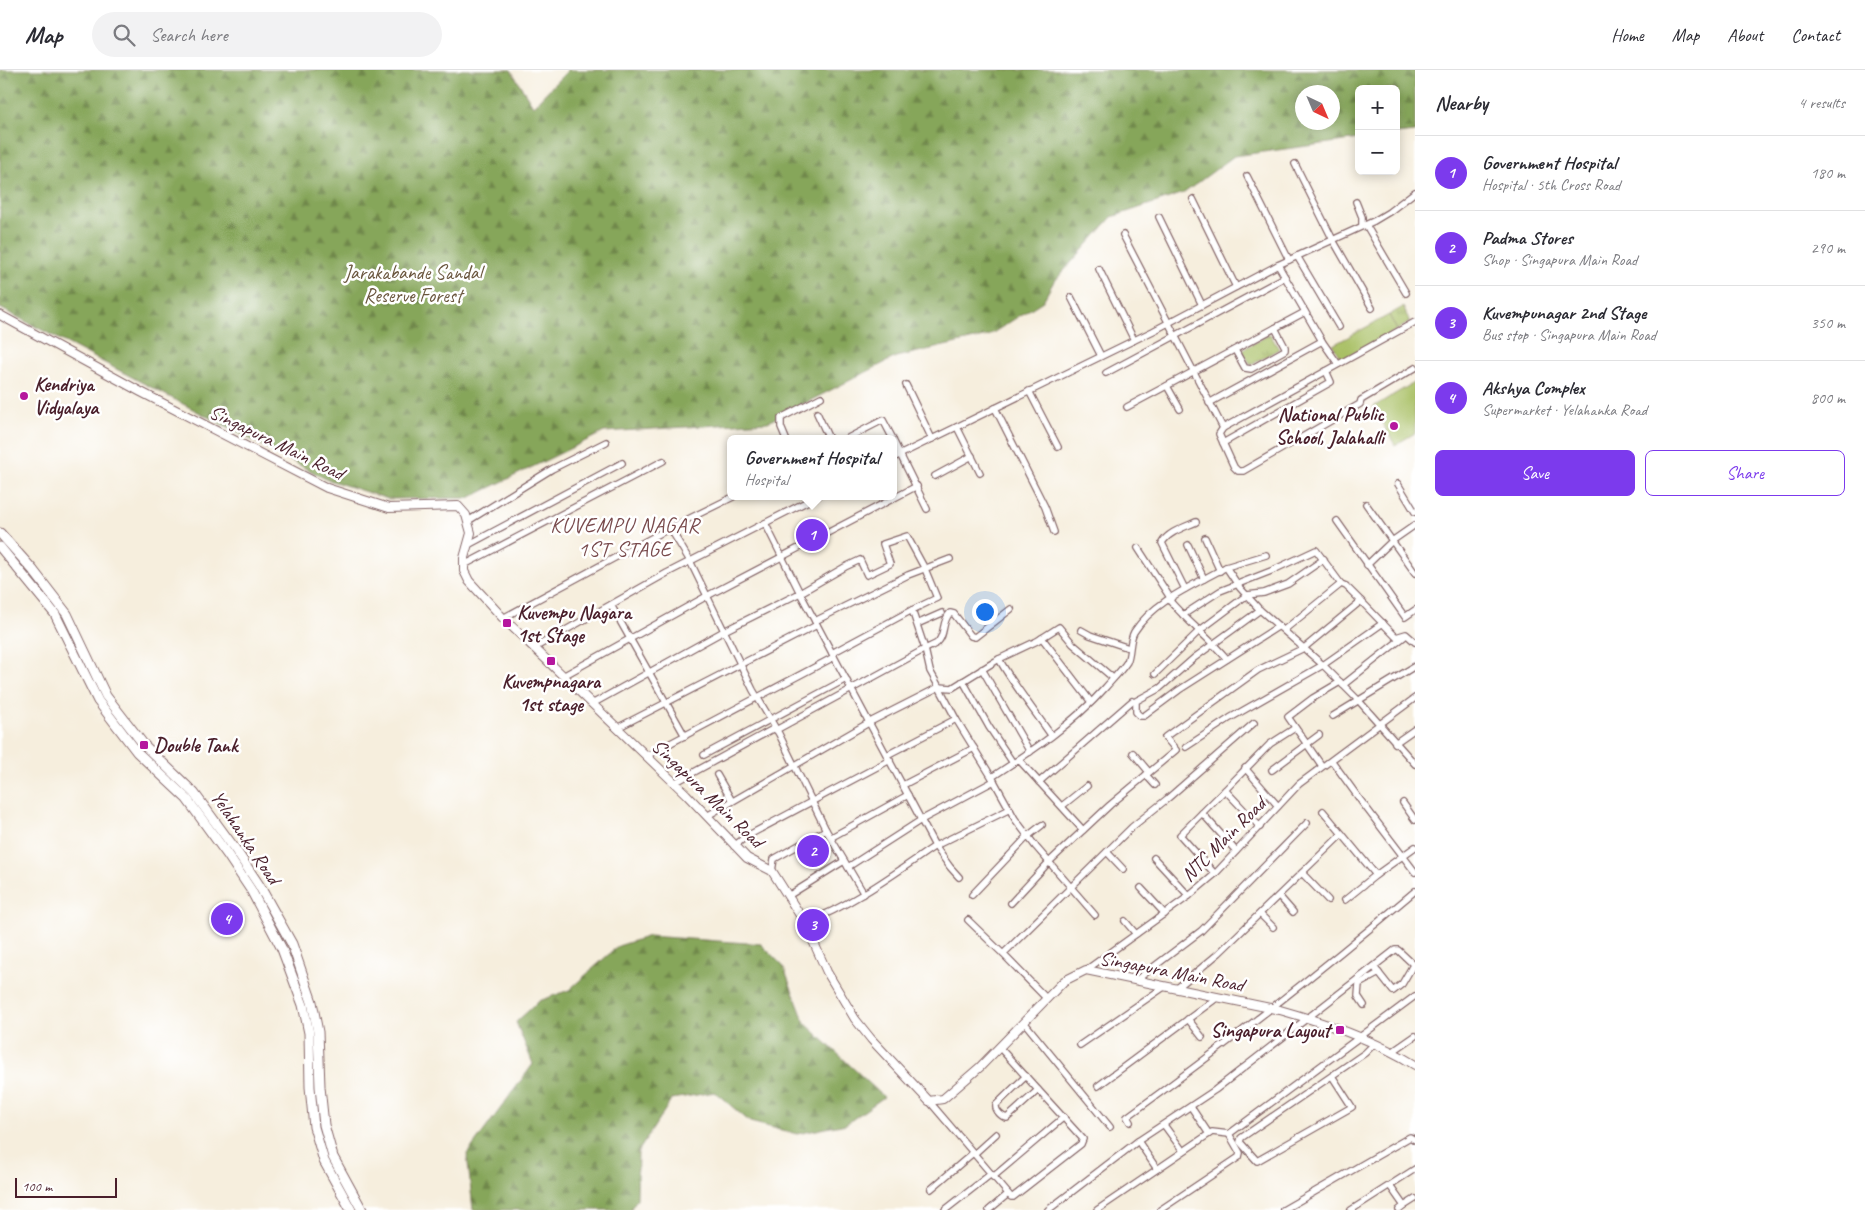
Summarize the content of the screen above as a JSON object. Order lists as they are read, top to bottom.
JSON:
{
  "streets": {
    "main road": ["Yelahanka Road"],
    "street": ["Singapura Main Road", "NTC Main Road"]
  },
  "crossings": [
    ["Singapura Main Road", "NTC Main Road"]
  ],
  "districts": ["KUVEMPU NAGAR 1ST STAGE"],
  "parks": ["Jarakabande Sandal Reserve Forest"],
  "places": {
    "other": ["Kendriya Vidyalaya", "National Public School, Jalahalli"],
    "transit": [
      "Kuvempu Nagara 1st Stage",
      "Kuvempnagara 1st stage",
      "Double Tank",
      "Singapura Layout"
    ]
  },
  "scale_bar": "100 m",
  "north": "bottom right",
  "page": {
    "header": "Map",
    "search": "Search here",
    "nav": [
      "Home",
      "Map",
      "About",
      "Contact"
    ],
    "heading": ["Nearby", "4 results"],
    "map_buttons": ["+", "−"],
    "list": [
      {
        "mark": "1",
        "name": "Government Hospital",
        "note": "Hospital · 5th Cross Road",
        "value": "180 m"
      },
      {
        "mark": "2",
        "name": "Padma Stores",
        "note": "Shop · Singapura Main Road",
        "value": "290 m"
      },
      {
        "mark": "3",
        "name": "Kuvempunagar 2nd Stage",
        "note": "Bus stop · Singapura Main Road",
        "value": "350 m"
      },
      {
        "mark": "4",
        "name": "Akshya Complex",
        "note": "Supermarket · Yelahanka Road",
        "value": "800 m"
      }
    ],
    "popup": ["Government Hospital", "Hospital"],
    "buttons": ["Save", "Share"],
    "pins": [
      "1",
      "2",
      "4",
      "3"
    ],
    "scale": "100 m"
  }
}
